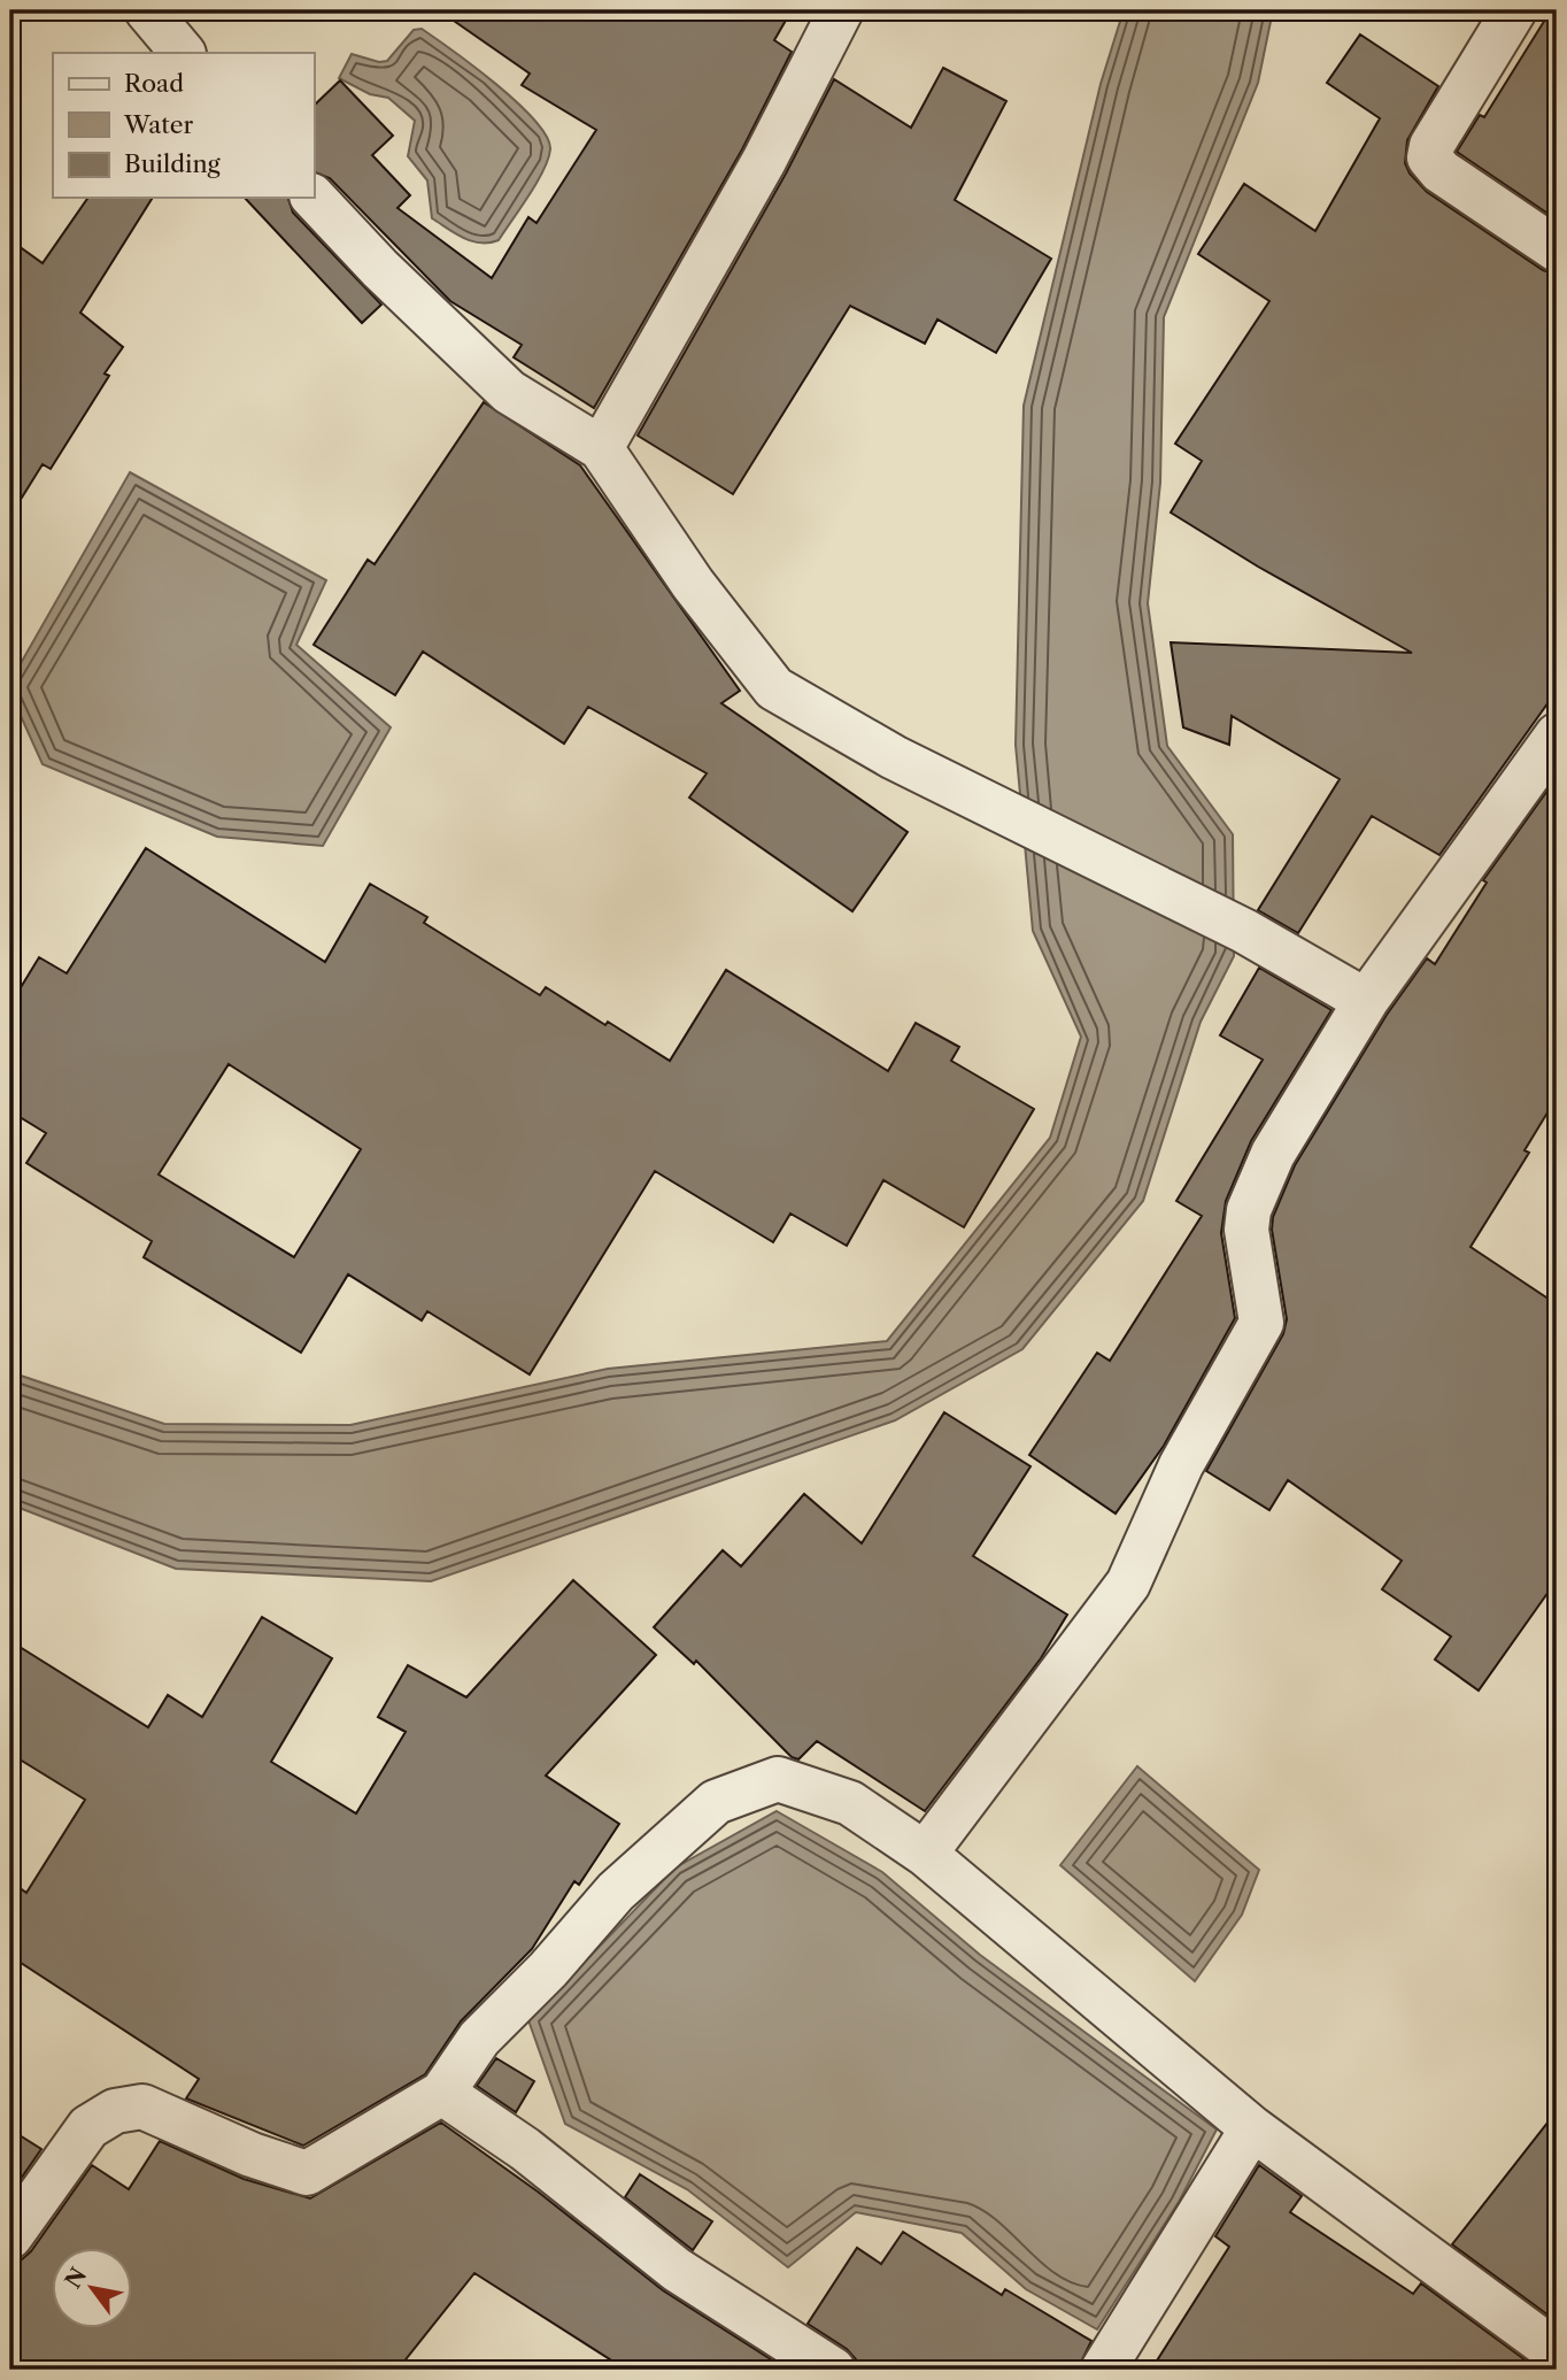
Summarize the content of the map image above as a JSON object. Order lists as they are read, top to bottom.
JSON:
{
  "legend": ["Road", "Water", "Building"],
  "north": "top left"
}
